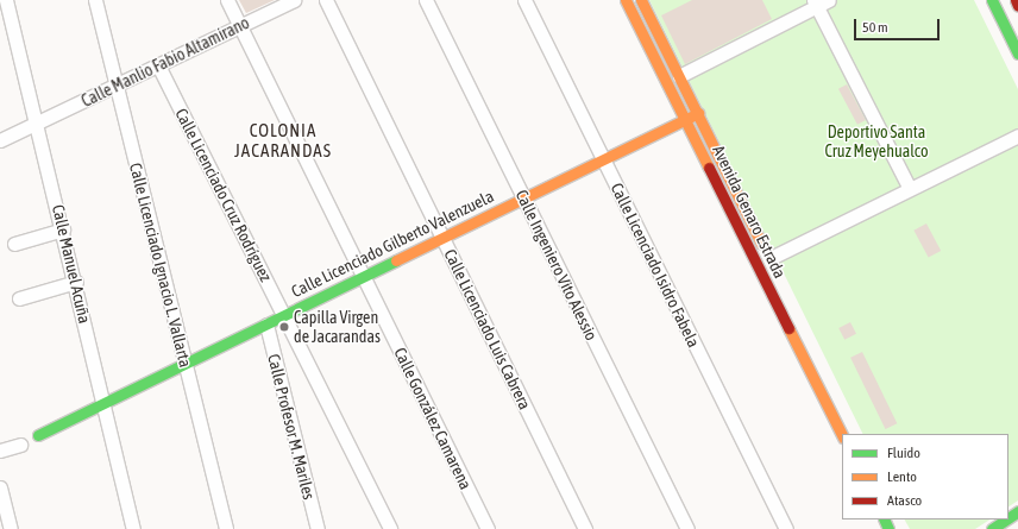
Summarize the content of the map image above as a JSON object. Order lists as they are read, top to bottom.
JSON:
{
  "streets": {
    "street": [
      "Calle Manlio Fabio Altamirano",
      "Calle Licenciado Cruz Rodríguez",
      "Avenida Genaro Estrada",
      "Calle Licenciado Gilberto Valenzuela",
      "Calle Manuel Acuña",
      "Calle Licenciado Ignacio L. Vallarta",
      "Calle Ingeniero Vito Alessio",
      "Calle Licenciado Isidro Fabela",
      "Calle Licenciado Luis Cabrera",
      "Calle González Camarena",
      "Calle Profesor M. Mariles"
    ]
  },
  "crossings": [
    ["Calle Manlio Fabio Altamirano", "Calle Licenciado Cruz Rodríguez"],
    ["Calle Manlio Fabio Altamirano", "Calle Manuel Acuña"],
    ["Calle Manlio Fabio Altamirano", "Calle Licenciado Ignacio L. Vallarta"],
    ["Calle Manlio Fabio Altamirano", "Calle González Camarena"],
    ["Calle Licenciado Cruz Rodríguez", "Calle Licenciado Gilberto Valenzuela"],
    ["Avenida Genaro Estrada", "Calle Licenciado Gilberto Valenzuela"],
    ["Calle Licenciado Gilberto Valenzuela", "Calle Manuel Acuña"],
    ["Calle Licenciado Gilberto Valenzuela", "Calle Licenciado Ignacio L. Vallarta"],
    ["Calle Licenciado Gilberto Valenzuela", "Calle Ingeniero Vito Alessio"],
    ["Calle Licenciado Gilberto Valenzuela", "Calle Licenciado Isidro Fabela"],
    ["Calle Licenciado Gilberto Valenzuela", "Calle Licenciado Luis Cabrera"],
    ["Calle Licenciado Gilberto Valenzuela", "Calle González Camarena"],
    ["Calle Licenciado Gilberto Valenzuela", "Calle Profesor M. Mariles"]
  ],
  "districts": ["COLONIA JACARANDAS"],
  "parks": ["Deportivo Santa Cruz Meyehualco"],
  "places": ["Capilla Virgen de Jacarandas"],
  "legend": ["Fluido", "Lento", "Atasco"],
  "scale_bar": "50 m"
}
